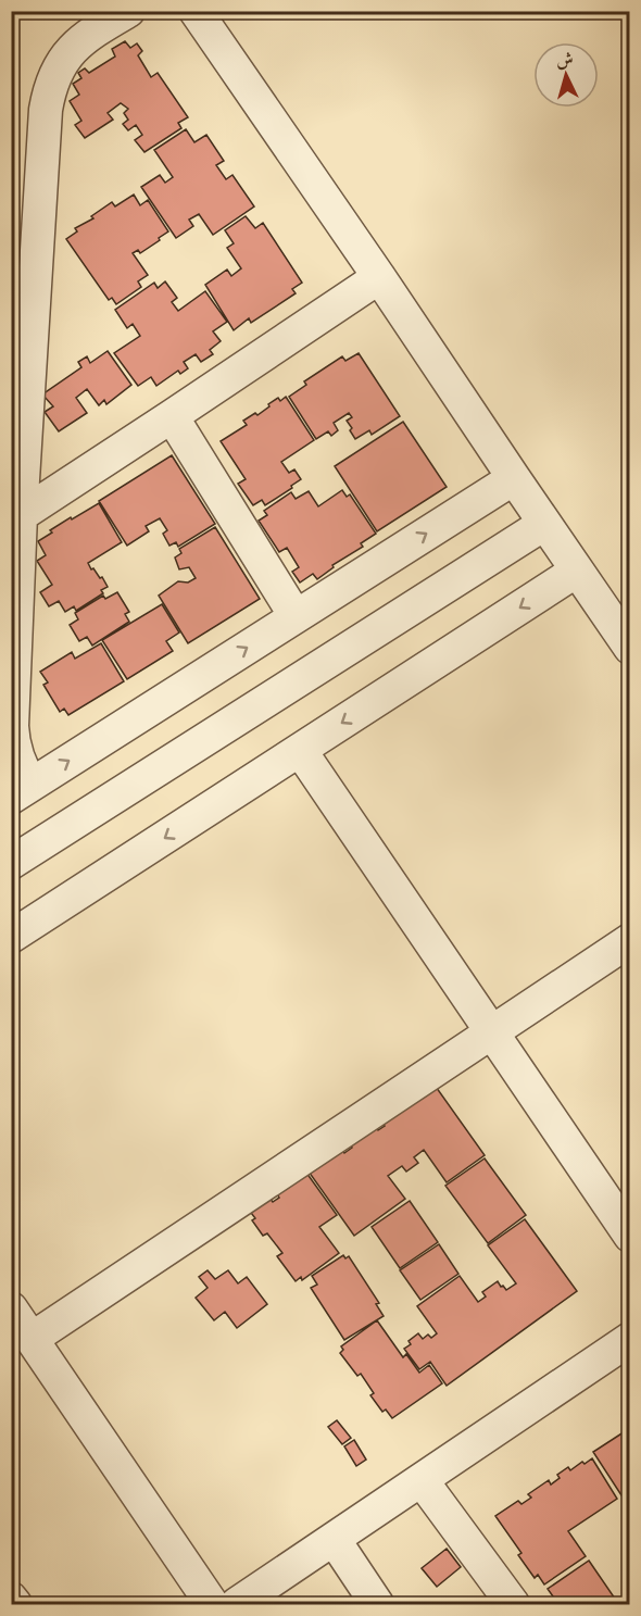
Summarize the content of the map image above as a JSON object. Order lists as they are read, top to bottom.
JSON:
{
  "north": "top"
}
